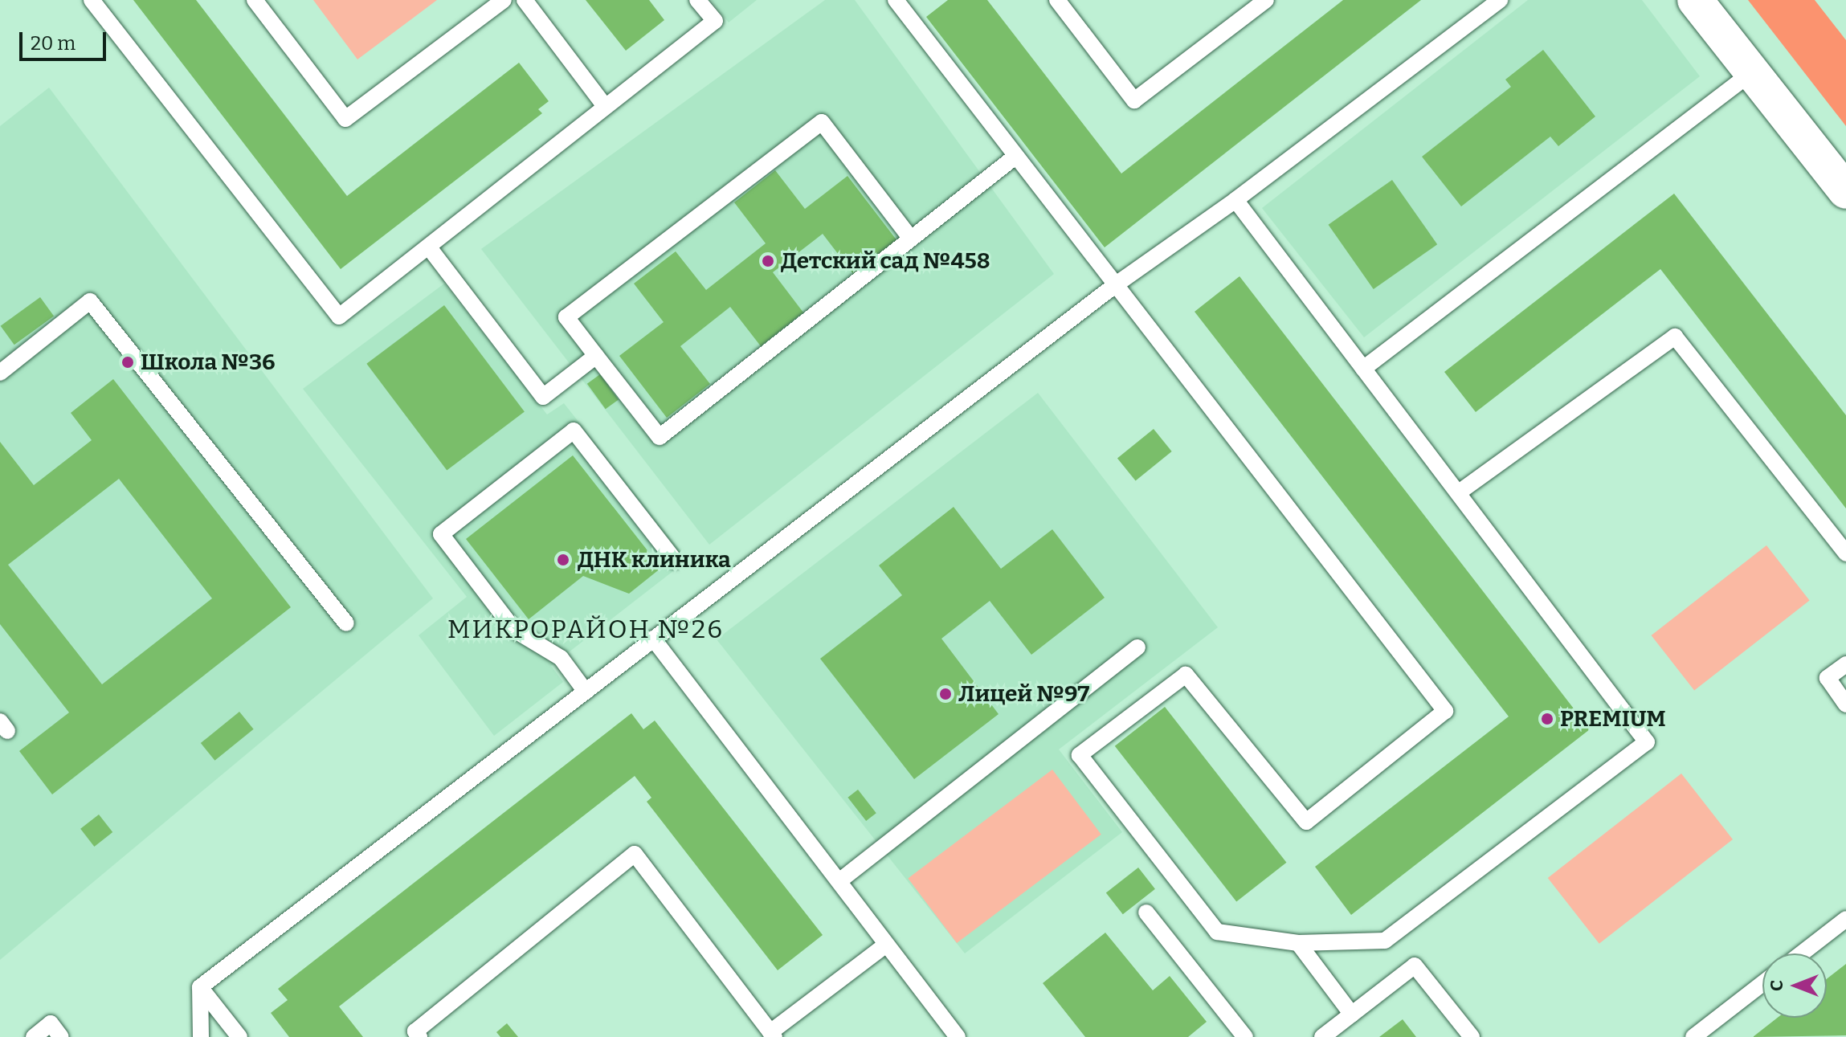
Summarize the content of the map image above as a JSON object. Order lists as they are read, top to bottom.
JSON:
{
  "districts": ["МИКРОРАЙОН №26"],
  "places": [
    "Детский сад №458",
    "Школа №36",
    "ДНК клиника",
    "Лицей №97",
    "PREMIUM"
  ],
  "scale_bar": "20 m",
  "north": "left"
}
